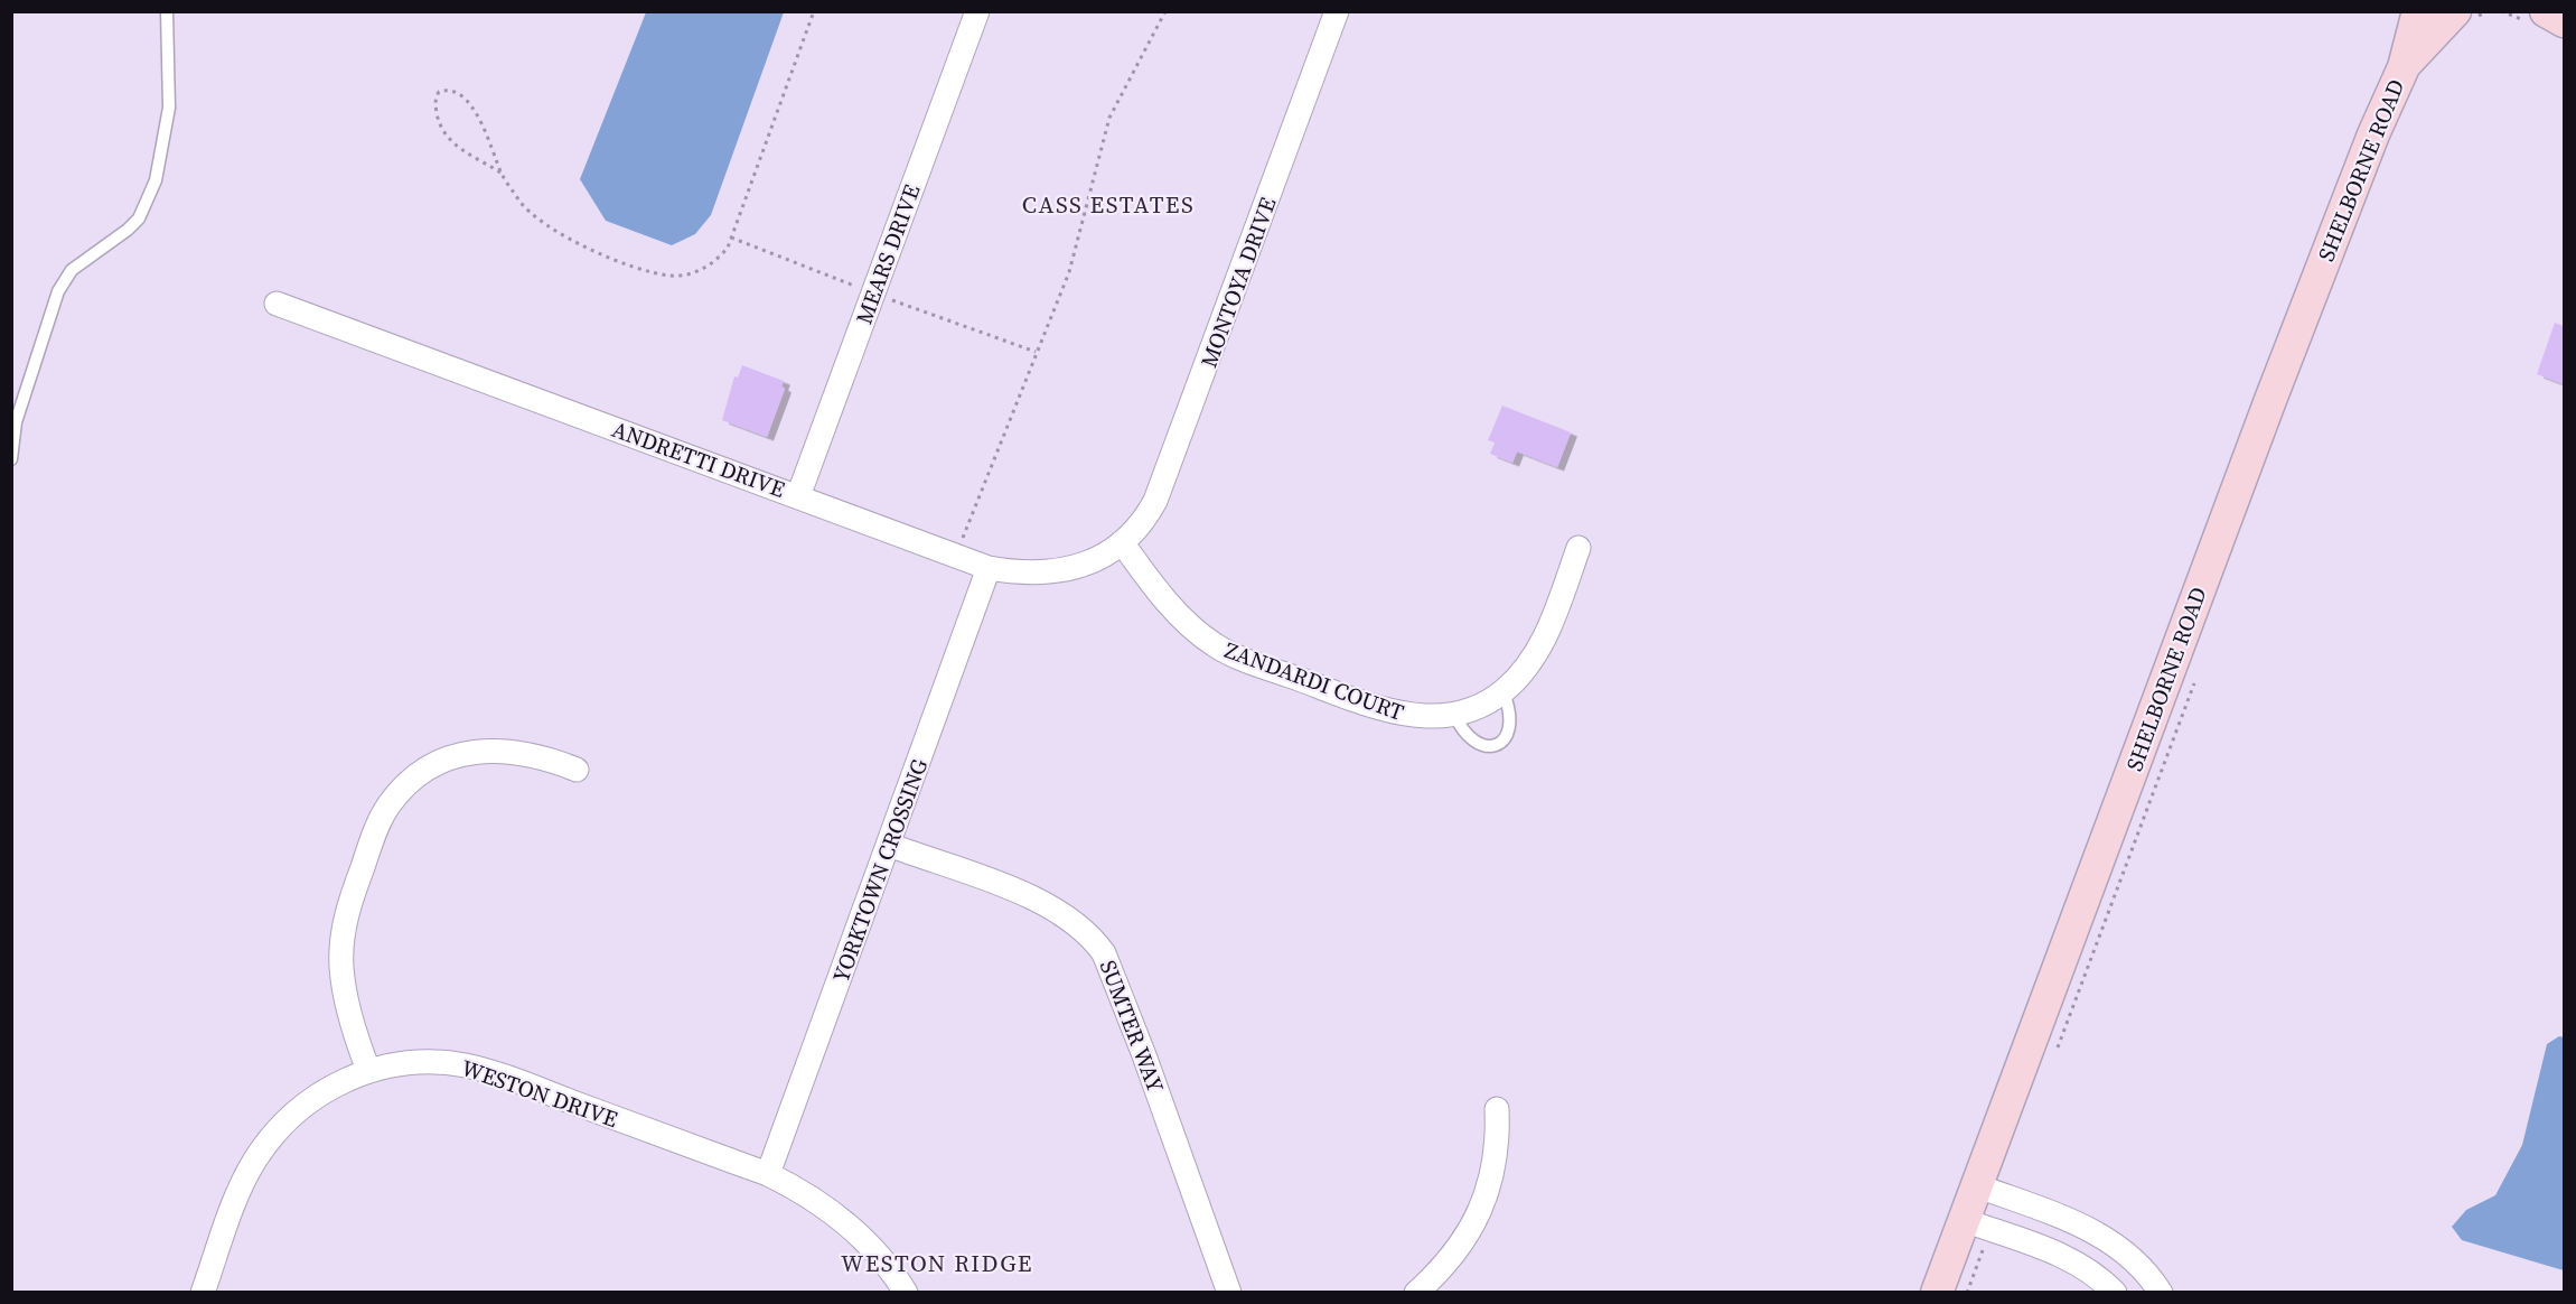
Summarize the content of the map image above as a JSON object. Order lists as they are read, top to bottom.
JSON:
{
  "streets": {
    "street": [
      "SHELBORNE ROAD",
      "MEARS DRIVE",
      "MONTOYA DRIVE",
      "ANDRETTI DRIVE",
      "ZANDARDI COURT",
      "YORKTOWN CROSSING",
      "SUMTER WAY",
      "WESTON DRIVE"
    ]
  },
  "crossings": [
    ["MEARS DRIVE", "ANDRETTI DRIVE"],
    ["MONTOYA DRIVE", "ANDRETTI DRIVE"],
    ["MONTOYA DRIVE", "ZANDARDI COURT"],
    ["ANDRETTI DRIVE", "ZANDARDI COURT"],
    ["ANDRETTI DRIVE", "YORKTOWN CROSSING"],
    ["YORKTOWN CROSSING", "SUMTER WAY"],
    ["YORKTOWN CROSSING", "WESTON DRIVE"]
  ],
  "districts": ["CASS ESTATES", "WESTON RIDGE"]
}
